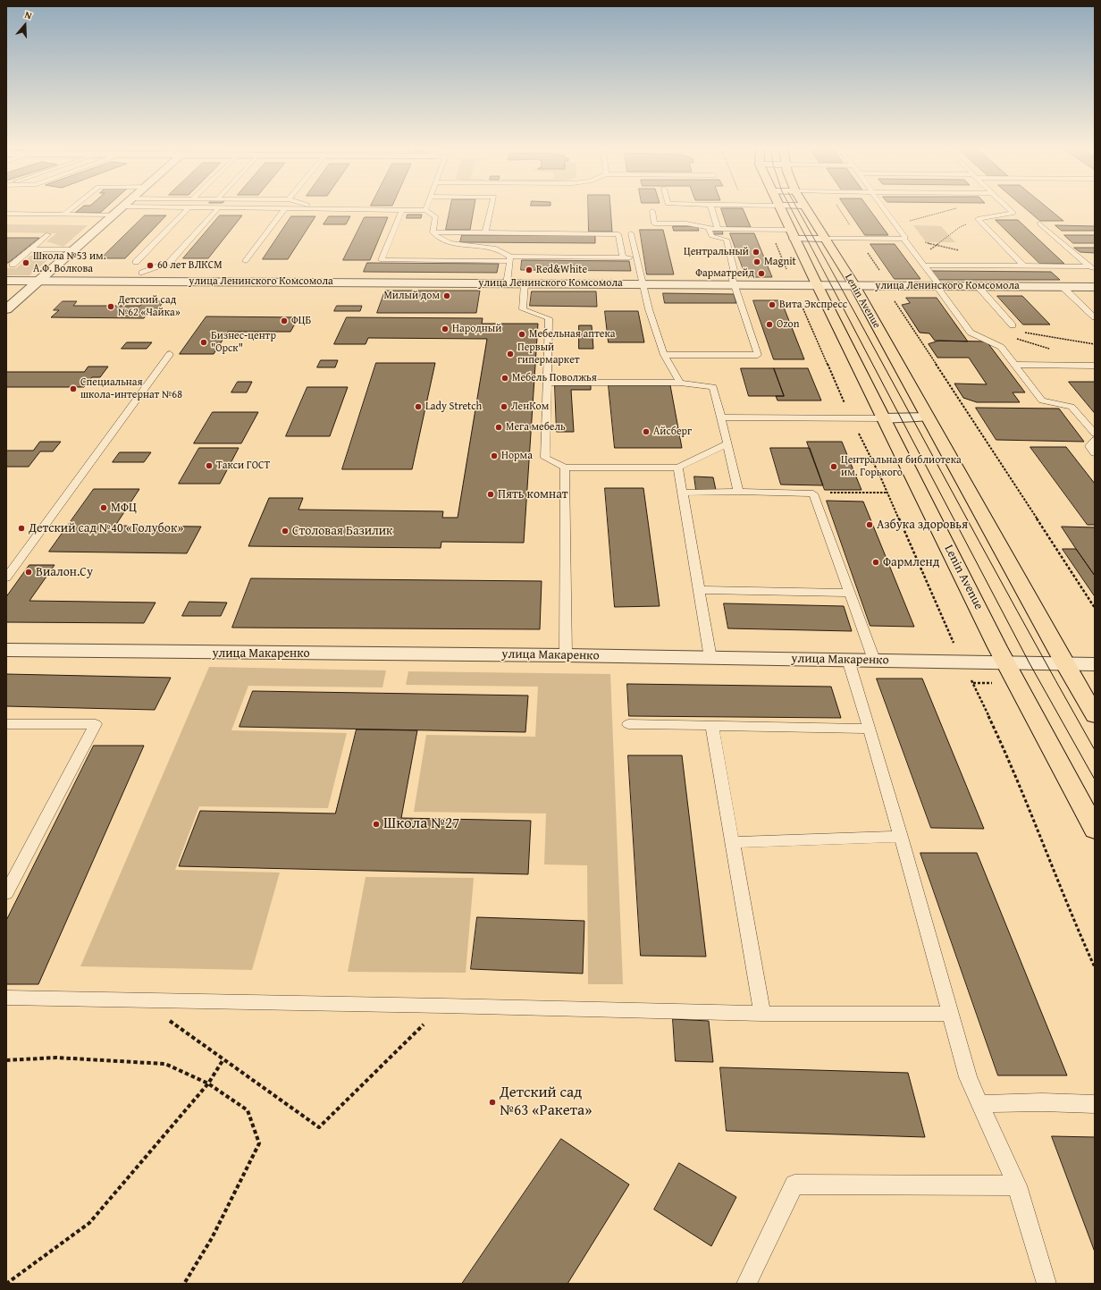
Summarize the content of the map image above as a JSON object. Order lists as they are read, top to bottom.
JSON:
{
  "streets": {
    "main road": ["Lenin Avenue"],
    "street": ["улица Ленинского Комсомола", "улица Макаренко"]
  },
  "crossings": [
    ["улица Ленинского Комсомола", "Lenin Avenue"],
    ["Lenin Avenue", "улица Макаренко"]
  ],
  "places": [
    "Центральный",
    "Magnit",
    "Школа №53 им. А.Ф. Волкова",
    "60 лет ВЛКСМ",
    "Red&White",
    "Фарматрейд",
    "Милый дом",
    "Вита Экспресс",
    "Детский сад №62 «Чайка»",
    "ФЦБ",
    "Ozon",
    "Народный",
    "Мебельная аптека",
    "Бизнес-центр \"Орск\"",
    "Первый гипермаркет",
    "Мебель Поволжья",
    "Специальная школа-интернат №68",
    "Lady Stretch",
    "ЛенКом",
    "Мега мебель",
    "Айсберг",
    "Норма",
    "Такси ГОСТ",
    "Центральная библиотека им. Горького",
    "Пять комнат",
    "МФЦ",
    "Азбука здоровья",
    "Детский сад №40 «Голубок»",
    "Столовая Базилик",
    "Фармленд",
    "Виалон.Су",
    "Школа №27",
    "Детский сад №63 «Ракета»"
  ],
  "north": "top"
}
